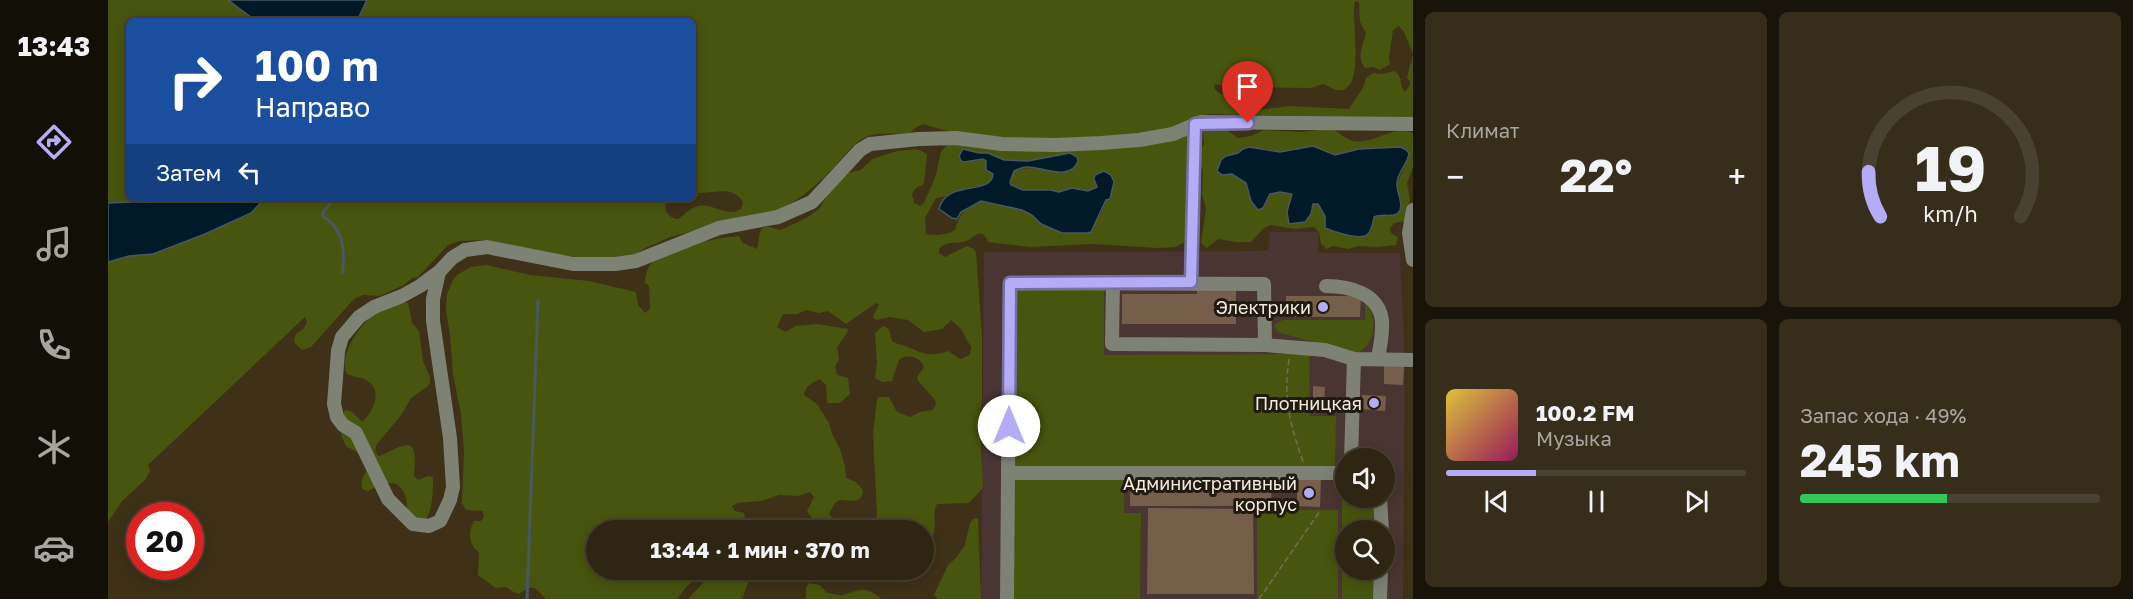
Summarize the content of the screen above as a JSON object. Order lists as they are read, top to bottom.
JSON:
{
  "places": ["Электрики", "Плотницкая", "Административный корпус"],
  "page": {
    "tabs": "13:43",
    "tile": [
      "Климат",
      ["Запас хода · 49%", "245 km"]
    ],
    "turn": ["100 m", "Направо"],
    "then": "Затем",
    "heat": ["−", "22°", "+"],
    "song": ["100.2 FM", "Музыка"],
    "limit": "20",
    "trip": "13:44 · 1 мин · 370 m",
    "gauge": ["19", "km/h"]
  }
}
